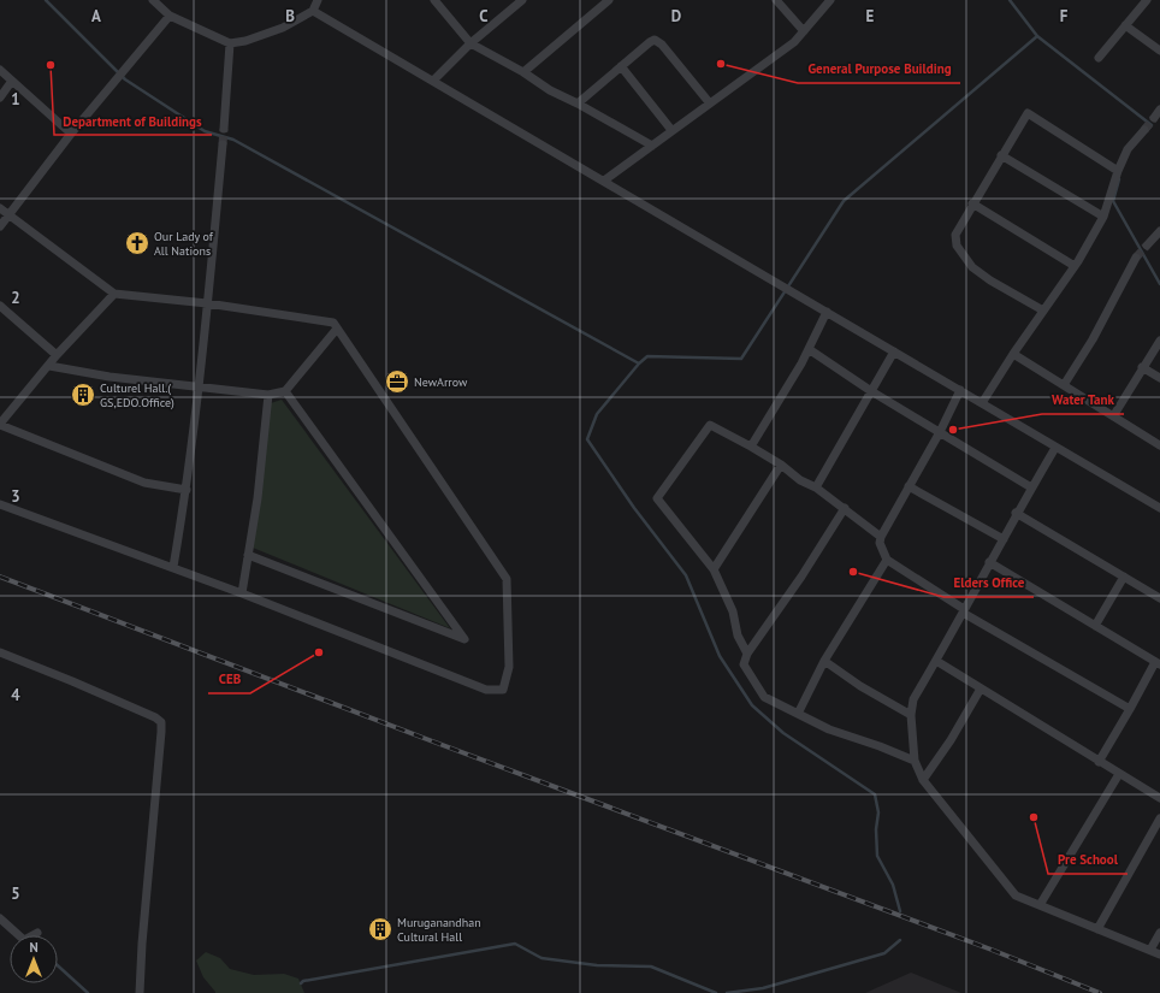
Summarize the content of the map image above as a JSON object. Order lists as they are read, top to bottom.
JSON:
{
  "places": {
    "other": [
      "General Purpose Building",
      "Department of Buildings",
      "Water Tank",
      "Elders Office",
      "CEB",
      "Pre School"
    ],
    "church": ["Our Lady of All Nations"],
    "office": ["NewArrow"],
    "building": ["Culturel Hall.( GS,EDO.Office)", "Muruganandhan Cultural Hall"]
  },
  "north": "top",
  "grid": {
    "columns": [
      "A",
      "B",
      "C",
      "D",
      "E",
      "F"
    ],
    "rows": [
      "1",
      "2",
      "3",
      "4",
      "5"
    ]
  }
}
